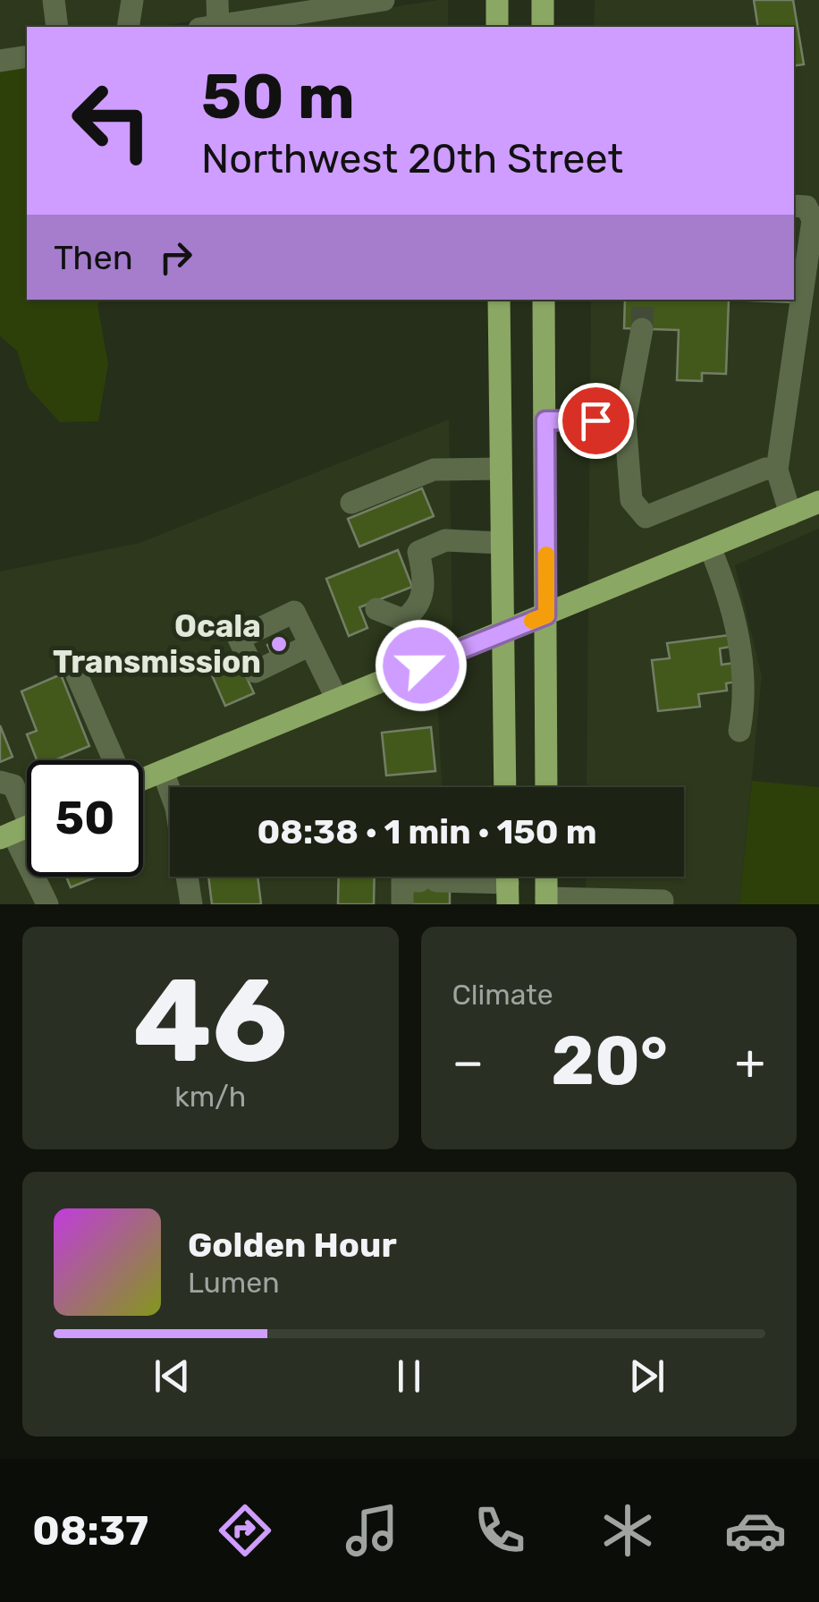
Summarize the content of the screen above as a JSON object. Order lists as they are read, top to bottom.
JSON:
{
  "places": ["Ocala Transmission"],
  "page": {
    "turn": ["50 m", "Northwest 20th Street"],
    "then": "Then",
    "limit": "50",
    "trip": "08:38 · 1 min · 150 m",
    "tile": [
      ["46", "km/h"],
      "Climate"
    ],
    "heat": ["−", "20°", "+"],
    "song": ["Golden Hour", "Lumen"],
    "tabs": "08:37"
  }
}
